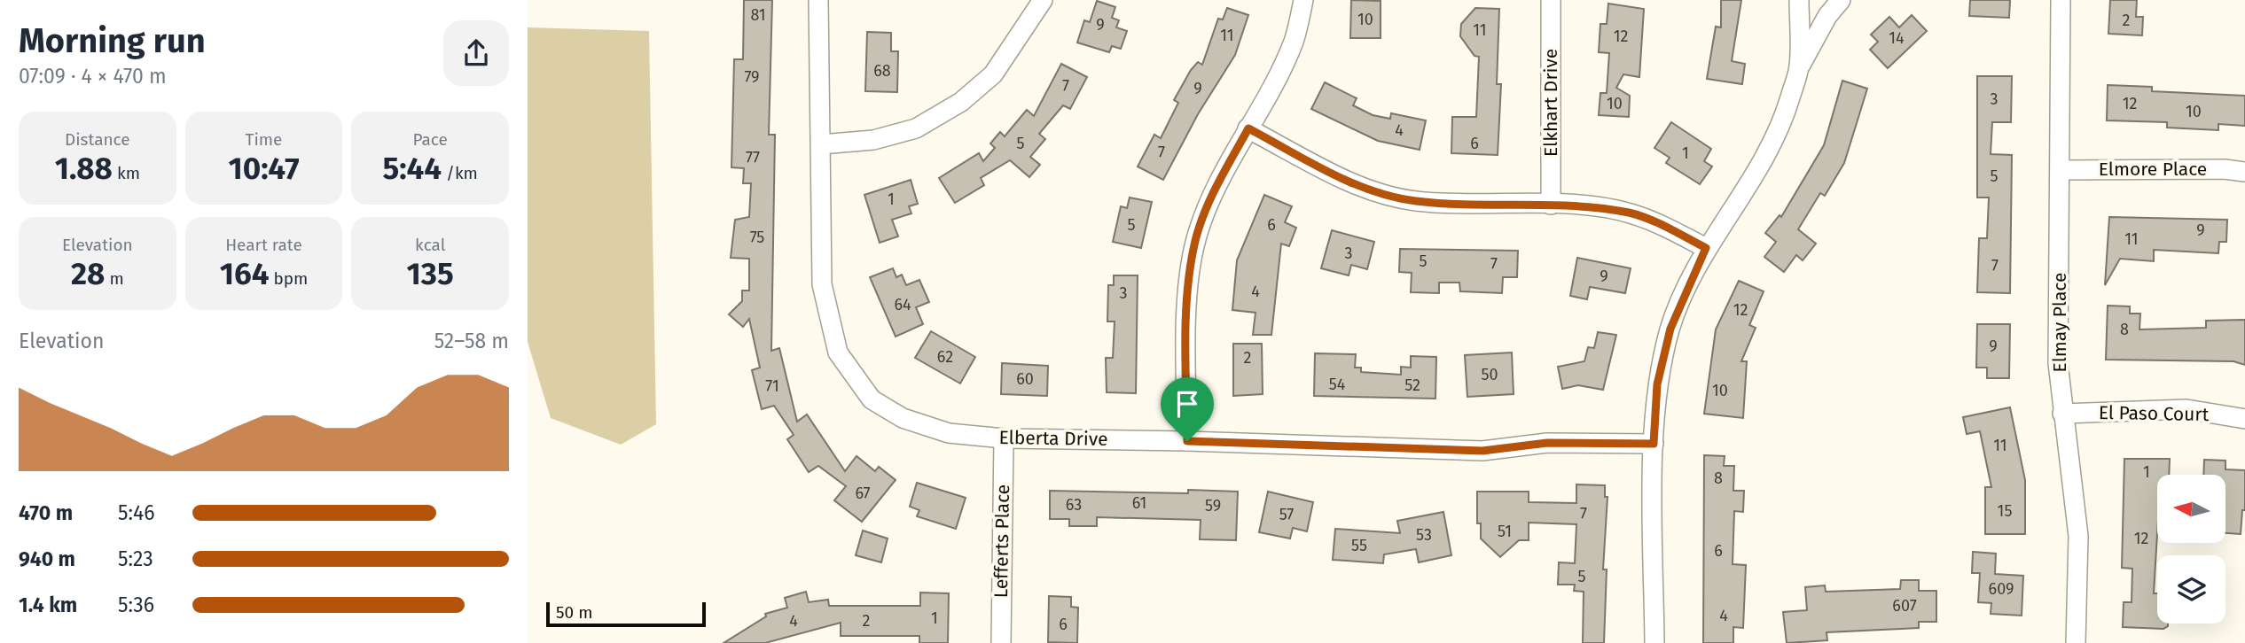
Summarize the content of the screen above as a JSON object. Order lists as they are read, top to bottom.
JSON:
{
  "streets": {
    "street": [
      "Elkhart Drive",
      "Elmore Place",
      "Elmay Place",
      "El Paso Court",
      "Elberta Drive",
      "Lefferts Place"
    ]
  },
  "crossings": [
    ["Elmore Place", "Elmay Place"],
    ["Elmay Place", "El Paso Court"],
    ["Elberta Drive", "Lefferts Place"]
  ],
  "house_numbers": [
    "81",
    "10",
    "2",
    "9",
    "11",
    "11",
    "12",
    "14",
    "68",
    "79",
    "7",
    "9",
    "3",
    "10",
    "12",
    "10",
    "4",
    "5",
    "6",
    "7",
    "1",
    "77",
    "5",
    "1",
    "5",
    "6",
    "9",
    "75",
    "11",
    "3",
    "5",
    "7",
    "7",
    "9",
    "4",
    "3",
    "64",
    "12",
    "8",
    "9",
    "62",
    "2",
    "50",
    "60",
    "54",
    "52",
    "71",
    "10",
    "11",
    "1",
    "8",
    "67",
    "61",
    "63",
    "59",
    "15",
    "7",
    "57",
    "51",
    "53",
    "12",
    "55",
    "6",
    "5",
    "609",
    "607",
    "4",
    "1",
    "4",
    "2",
    "6"
  ],
  "scale_bar": "50 m",
  "north": "left",
  "page": {
    "heading": ["Morning run", "07:09 · 4 × 470 m"],
    "stats": [
      ["Distance", "1.88 km"],
      ["Time", "10:47"],
      ["Pace", "5:44 /km"],
      ["Elevation", "28 m"],
      ["Heart rate", "164 bpm"],
      ["kcal", "135"]
    ],
    "chart": ["Elevation", "52–58 m"],
    "list": [
      {
        "name": "470 m",
        "note": "5:46"
      },
      {
        "name": "940 m",
        "note": "5:23"
      },
      {
        "name": "1.4 km",
        "note": "5:36"
      }
    ],
    "scale": "50 m"
  }
}
